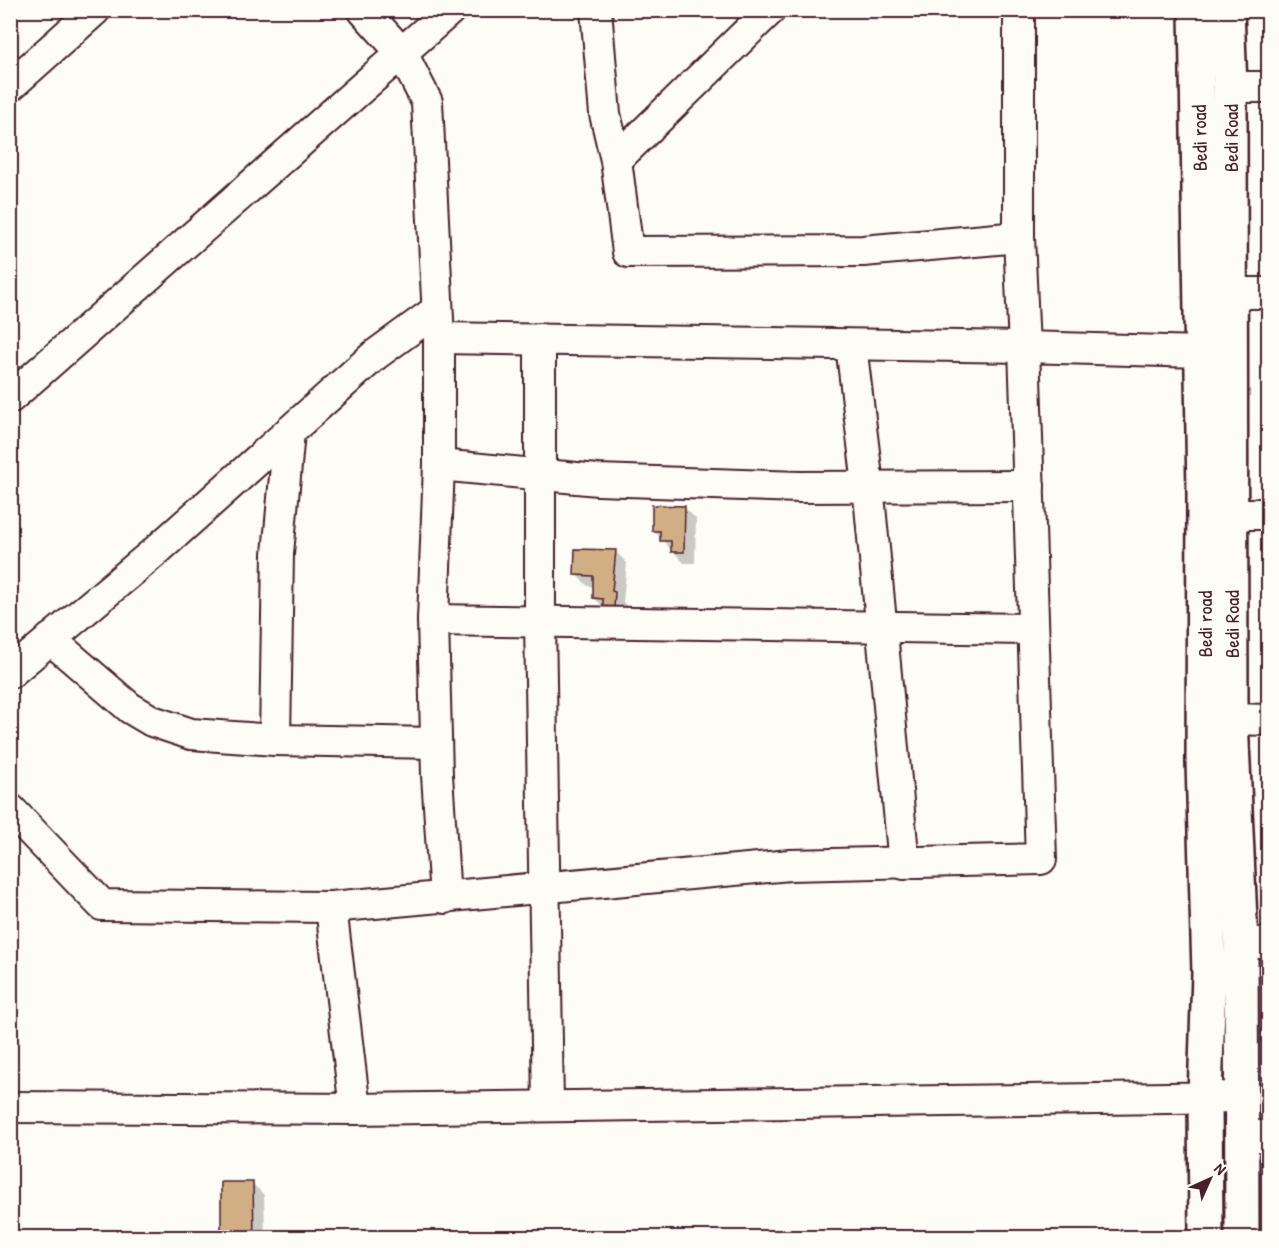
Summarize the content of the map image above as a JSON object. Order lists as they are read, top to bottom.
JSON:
{
  "streets": {
    "main road": ["Bedi road", "Bedi Road"]
  },
  "north": "top right"
}
